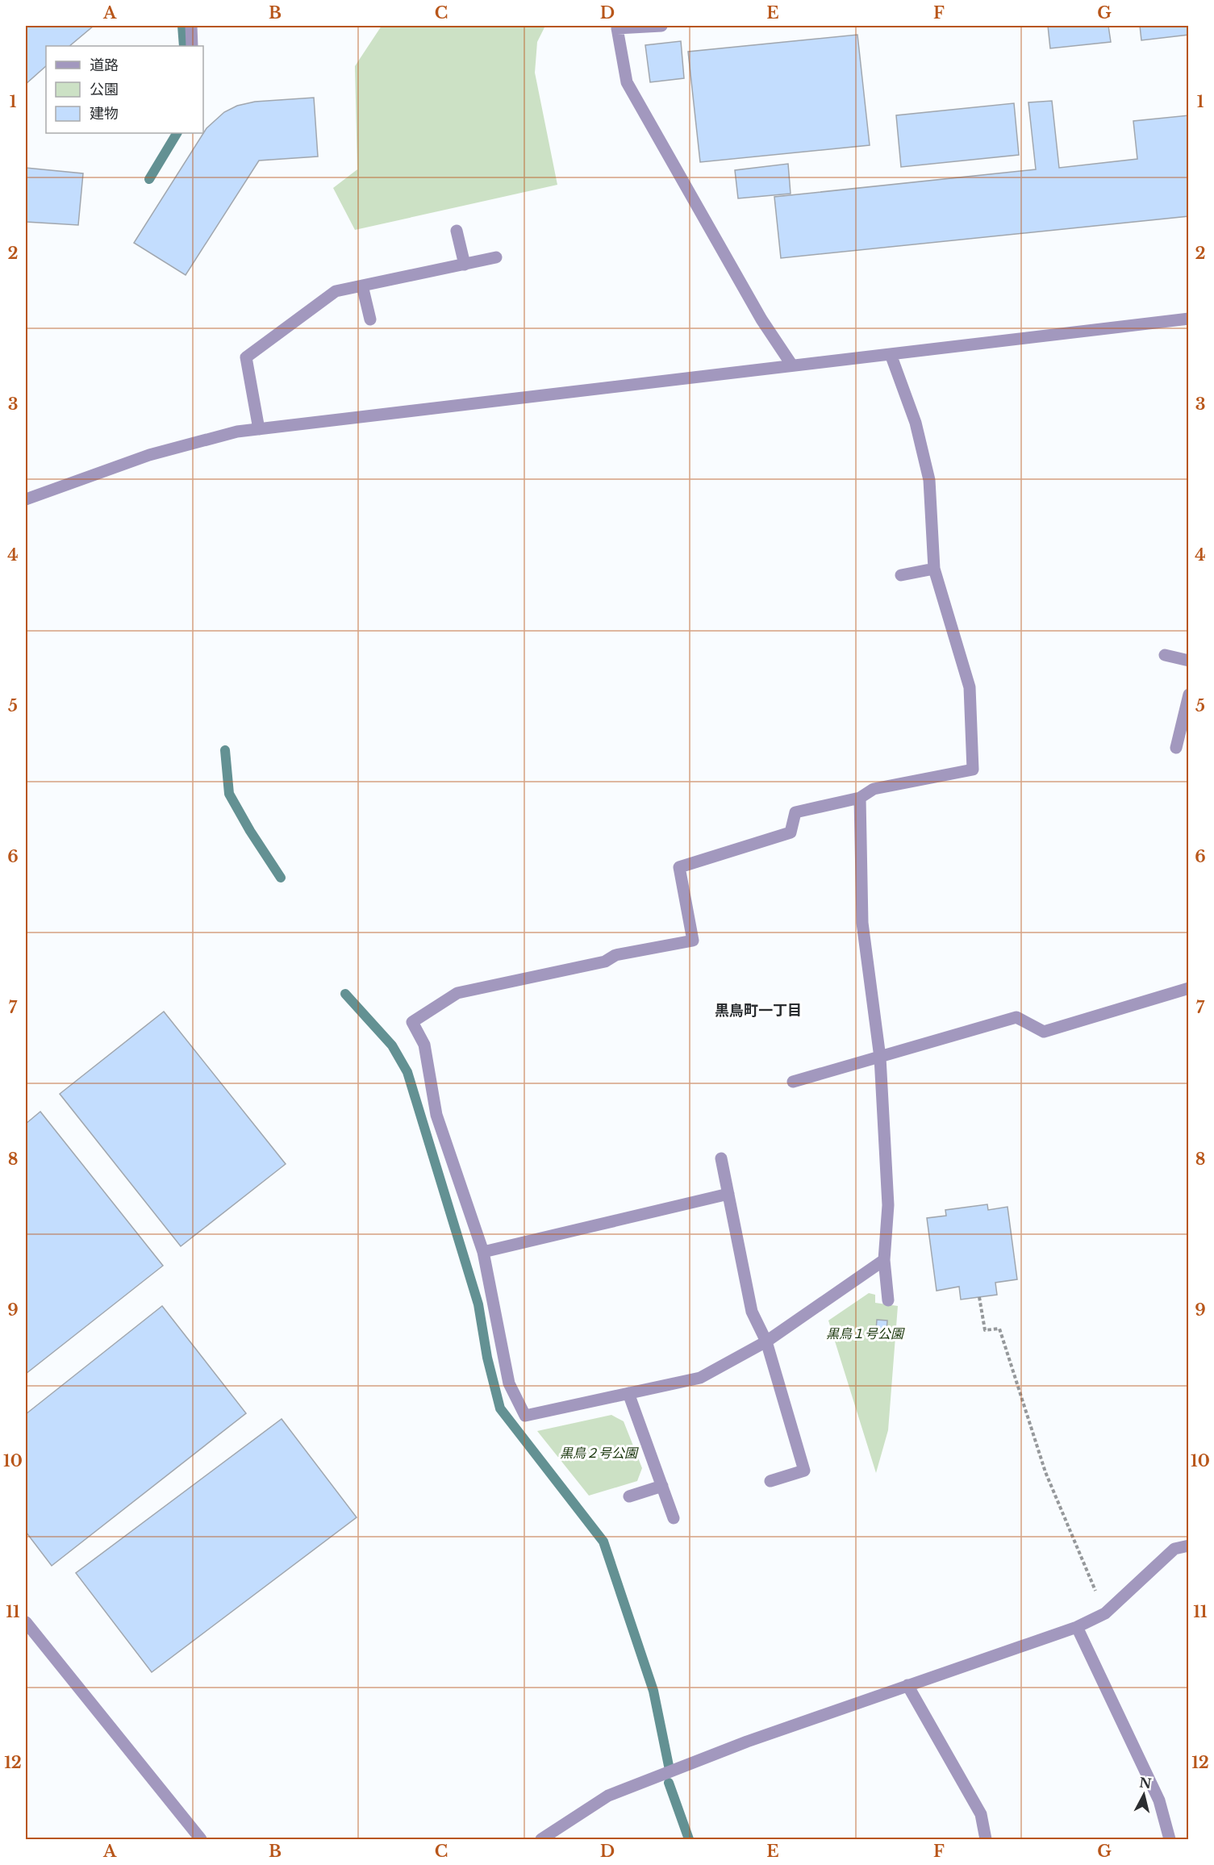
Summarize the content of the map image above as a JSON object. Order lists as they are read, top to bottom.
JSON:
{
  "districts": ["黒鳥町一丁目"],
  "parks": ["黒鳥１号公園", "黒鳥２号公園"],
  "legend": ["道路", "公園", "建物"],
  "north": "top",
  "grid": {
    "columns": [
      "A",
      "B",
      "C",
      "D",
      "E",
      "F",
      "G"
    ],
    "rows": [
      "1",
      "2",
      "3",
      "4",
      "5",
      "6",
      "7",
      "8",
      "9",
      "10",
      "11",
      "12"
    ]
  }
}
